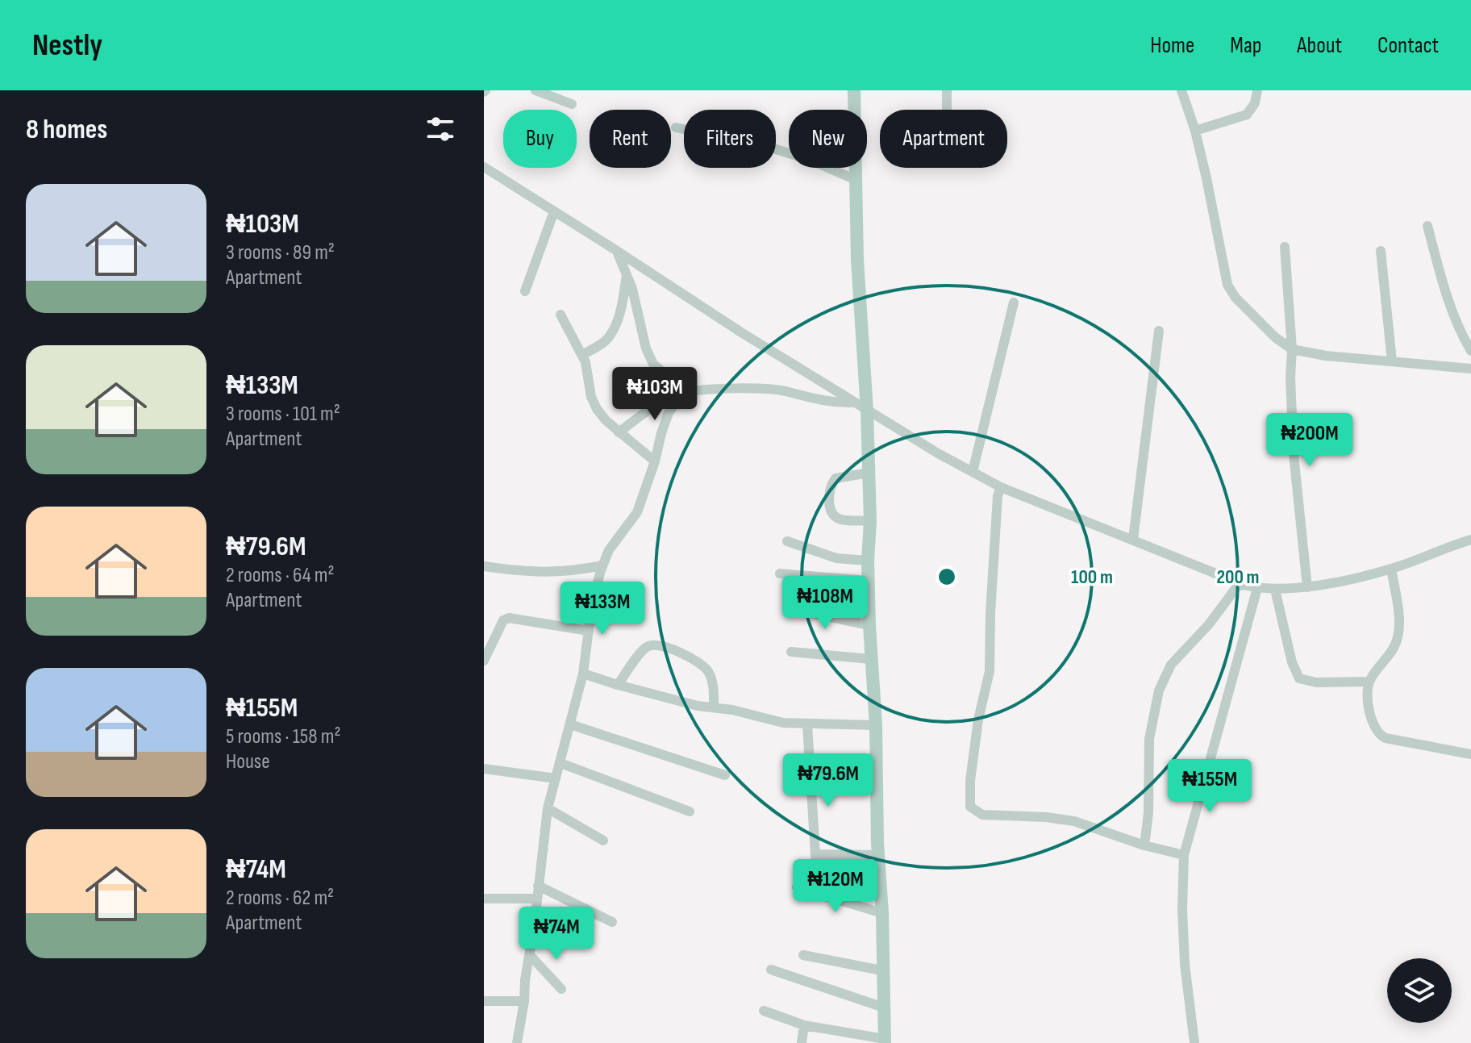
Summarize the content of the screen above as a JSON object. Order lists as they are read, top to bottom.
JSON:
{
  "page": {
    "header": "Nestly",
    "nav": [
      "Home",
      "Map",
      "About",
      "Contact"
    ],
    "heading": "8 homes",
    "chip": [
      "Buy",
      "Rent",
      "Filters",
      "New",
      "Apartment"
    ],
    "list": [
      {
        "name": "₦103M",
        "note": "3 rooms · 89 m² · Apartment"
      },
      {
        "name": "₦133M",
        "note": "3 rooms · 101 m² · Apartment"
      },
      {
        "name": "₦79.6M",
        "note": "2 rooms · 64 m² · Apartment"
      },
      {
        "name": "₦155M",
        "note": "5 rooms · 158 m² · House"
      },
      {
        "name": "₦74M",
        "note": "2 rooms · 62 m² · Apartment"
      }
    ],
    "price": [
      "₦103M",
      "₦200M",
      "₦108M",
      "₦133M",
      "₦79.6M",
      "₦155M",
      "₦120M",
      "₦74M"
    ]
  },
  "rings": ["100 m", "200 m"]
}
